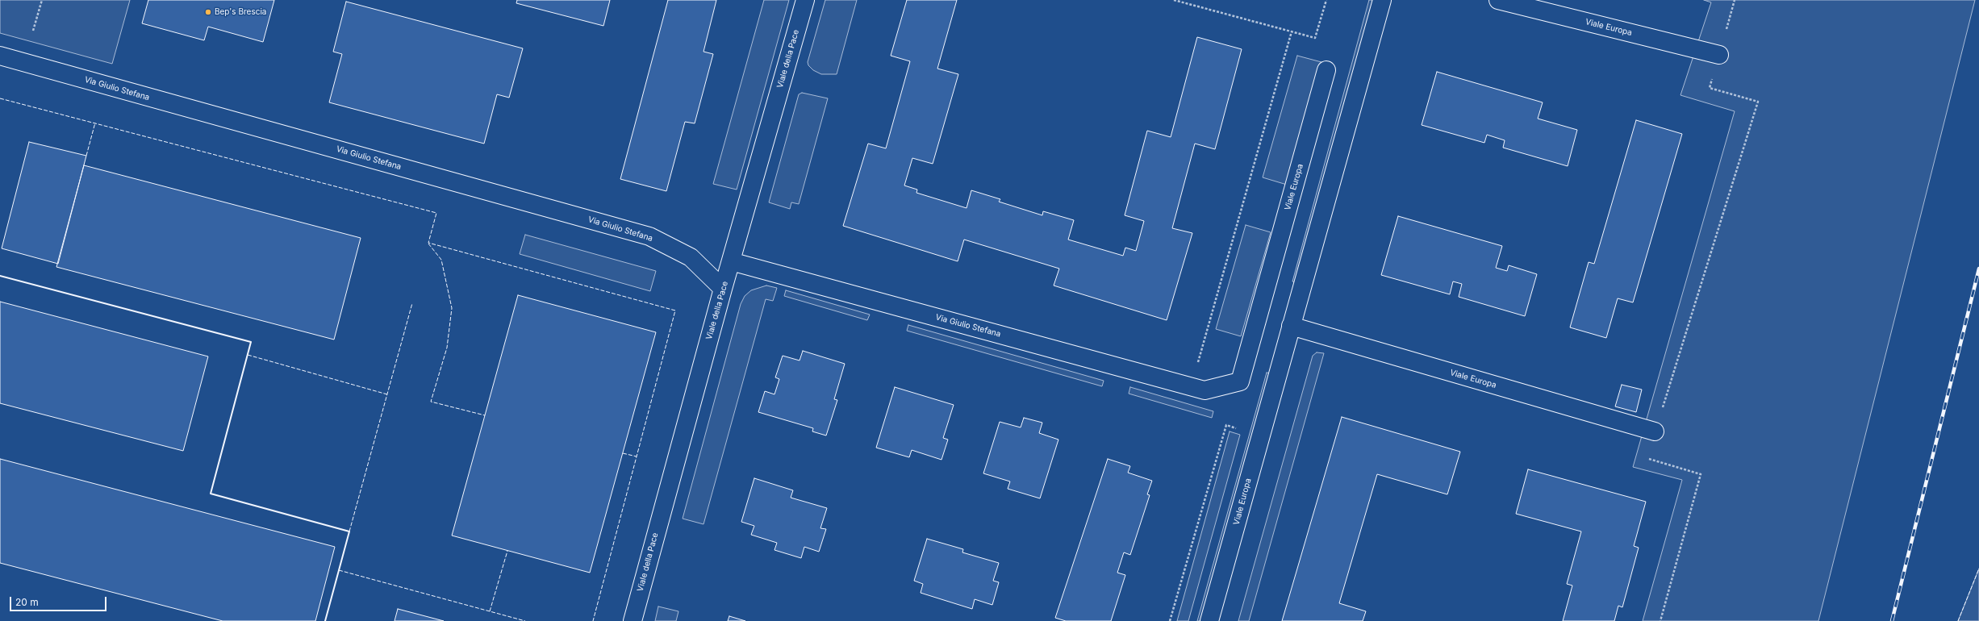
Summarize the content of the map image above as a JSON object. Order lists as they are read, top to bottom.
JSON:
{
  "streets": {
    "street": ["Viale Europa", "Viale della Pace", "Via Giulio Stefana"]
  },
  "crossings": [
    ["Viale Europa", "Via Giulio Stefana"],
    ["Viale della Pace", "Via Giulio Stefana"]
  ],
  "places": ["Bep's Brescia"],
  "scale_bar": "20 m"
}
